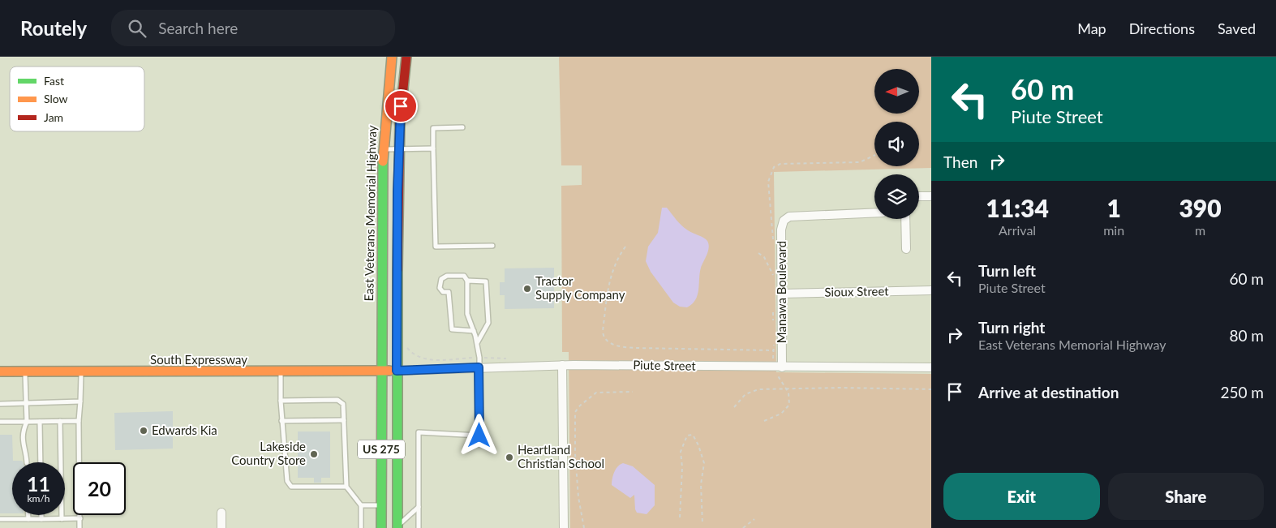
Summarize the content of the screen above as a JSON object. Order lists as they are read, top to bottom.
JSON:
{
  "streets": {
    "main road": ["East Veterans Memorial Highway", "South Expressway", "US 275"],
    "street": ["Manawa Boulevard", "Sioux Street", "Piute Street"]
  },
  "crossings": [
    ["East Veterans Memorial Highway", "South Expressway"],
    ["East Veterans Memorial Highway", "US 275"],
    ["Manawa Boulevard", "Sioux Street"],
    ["Manawa Boulevard", "Piute Street"],
    ["South Expressway", "Piute Street"],
    ["South Expressway", "US 275"],
    ["Piute Street", "US 275"]
  ],
  "places": [
    "Tractor Supply Company",
    "Edwards Kia",
    "Lakeside Country Store",
    "Heartland Christian School"
  ],
  "legend": ["Fast", "Slow", "Jam"],
  "north": "left",
  "page": {
    "header": "Routely",
    "search": "Search here",
    "nav": ["Map", "Directions", "Saved"],
    "turn": ["60 m", "Piute Street"],
    "then": "Then",
    "eta": [
      "11:34",
      "Arrival",
      "1",
      "min",
      "390",
      "m"
    ],
    "list": [
      {
        "name": "Turn left",
        "note": "Piute Street",
        "value": "60 m"
      },
      {
        "name": "Turn right",
        "note": "East Veterans Memorial Highway",
        "value": "80 m"
      },
      {
        "name": "Arrive at destination",
        "value": "250 m"
      }
    ],
    "speed": "11 km/h",
    "limit": "20",
    "buttons": ["Exit", "Share"]
  }
}
